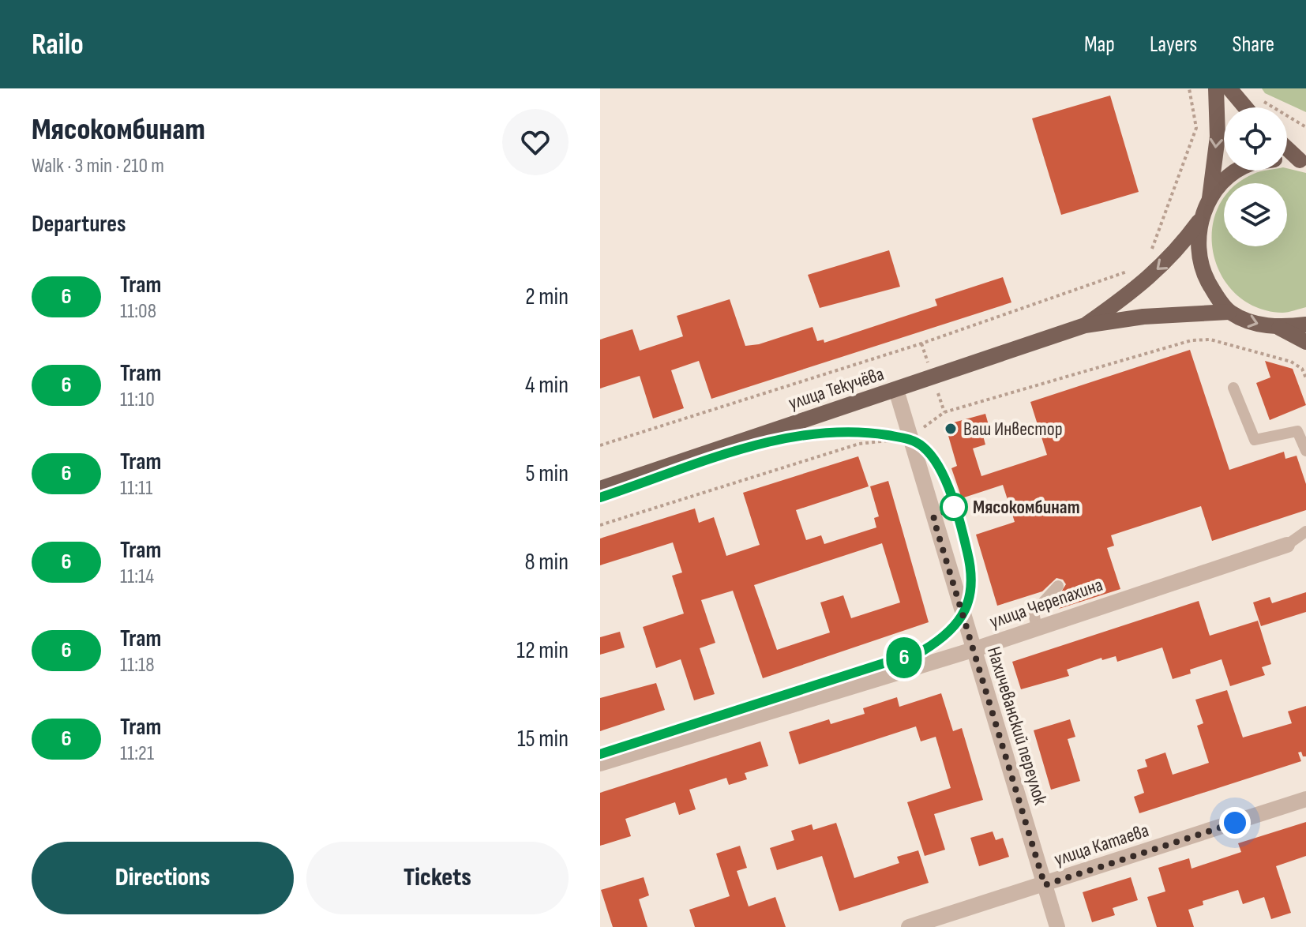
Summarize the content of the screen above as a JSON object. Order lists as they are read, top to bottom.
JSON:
{
  "streets": {
    "main road": ["улица Текучёва"],
    "street": ["улица Черепахина", "Нахичеванский переулок", "улица Катаева"]
  },
  "crossings": [
    ["улица Текучёва", "Нахичеванский переулок"],
    ["улица Черепахина", "Нахичеванский переулок"],
    ["Нахичеванский переулок", "улица Катаева"]
  ],
  "places": ["Ваш Инвестор", "Мясокомбинат"],
  "lines": ["tram line 6"],
  "page": {
    "header": "Railo",
    "nav": ["Map", "Layers", "Share"],
    "heading": [
      ["Мясокомбинат", "Walk · 3 min · 210 m"],
      "Departures"
    ],
    "on_map": "6",
    "list": [
      {
        "mark": "6",
        "name": "Tram",
        "note": "11:08",
        "value": "2 min"
      },
      {
        "mark": "6",
        "name": "Tram",
        "note": "11:10",
        "value": "4 min"
      },
      {
        "mark": "6",
        "name": "Tram",
        "note": "11:11",
        "value": "5 min"
      },
      {
        "mark": "6",
        "name": "Tram",
        "note": "11:14",
        "value": "8 min"
      },
      {
        "mark": "6",
        "name": "Tram",
        "note": "11:18",
        "value": "12 min"
      },
      {
        "mark": "6",
        "name": "Tram",
        "note": "11:21",
        "value": "15 min"
      }
    ],
    "buttons": ["Directions", "Tickets"]
  }
}
